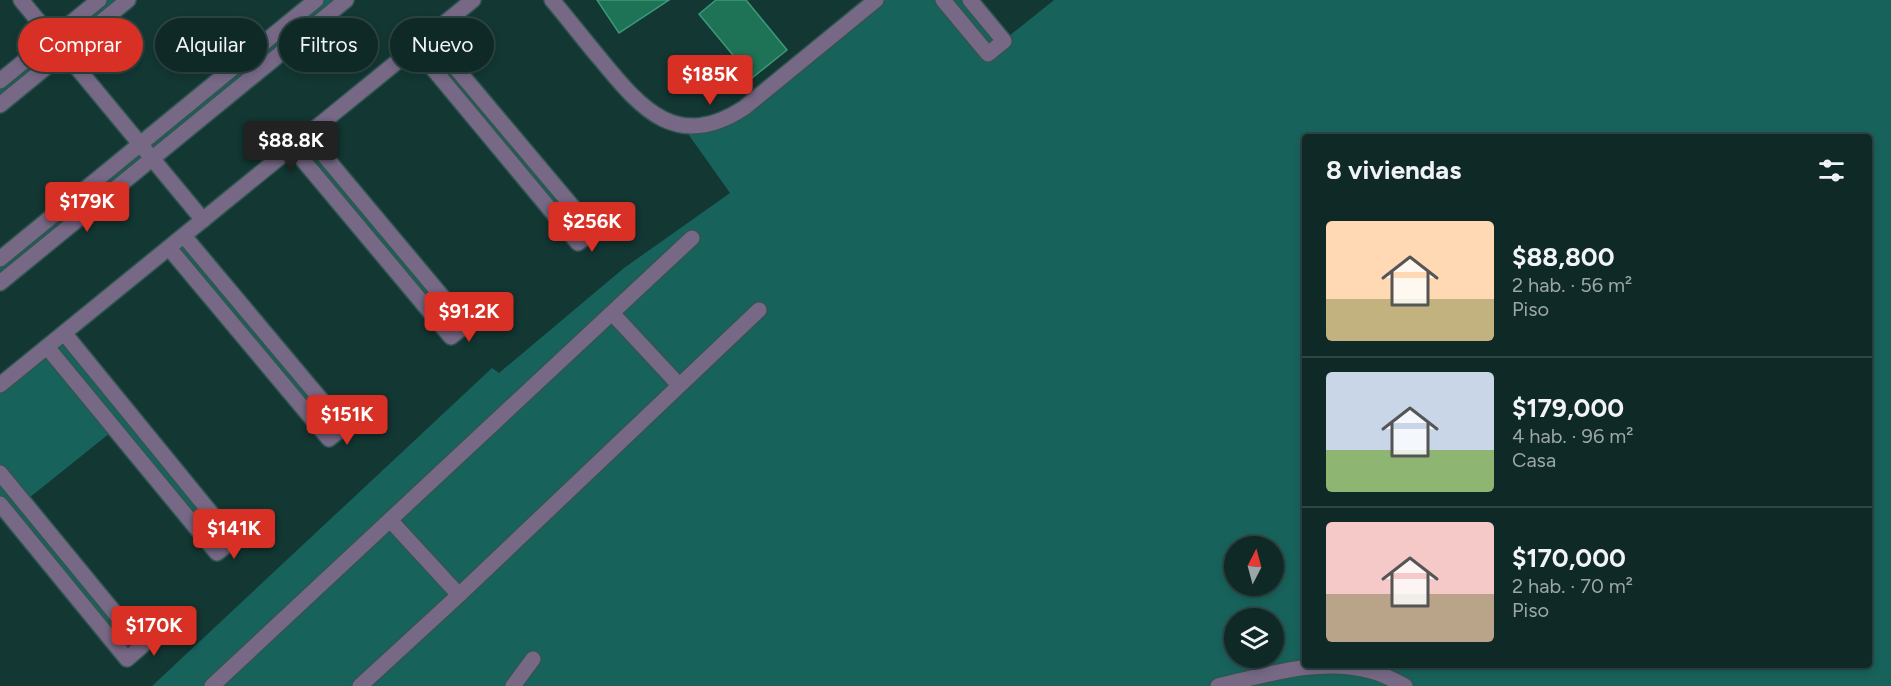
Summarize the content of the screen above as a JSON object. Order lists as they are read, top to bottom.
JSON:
{
  "north": "top",
  "page": {
    "chip": [
      "Comprar",
      "Alquilar",
      "Filtros",
      "Nuevo"
    ],
    "price": [
      "$185K",
      "$88.8K",
      "$179K",
      "$256K",
      "$91.2K",
      "$151K",
      "$141K",
      "$170K"
    ],
    "heading": "8 viviendas",
    "list": [
      {
        "name": "$88,800",
        "note": "2 hab. · 56 m² · Piso"
      },
      {
        "name": "$179,000",
        "note": "4 hab. · 96 m² · Casa"
      },
      {
        "name": "$170,000",
        "note": "2 hab. · 70 m² · Piso"
      }
    ]
  }
}
